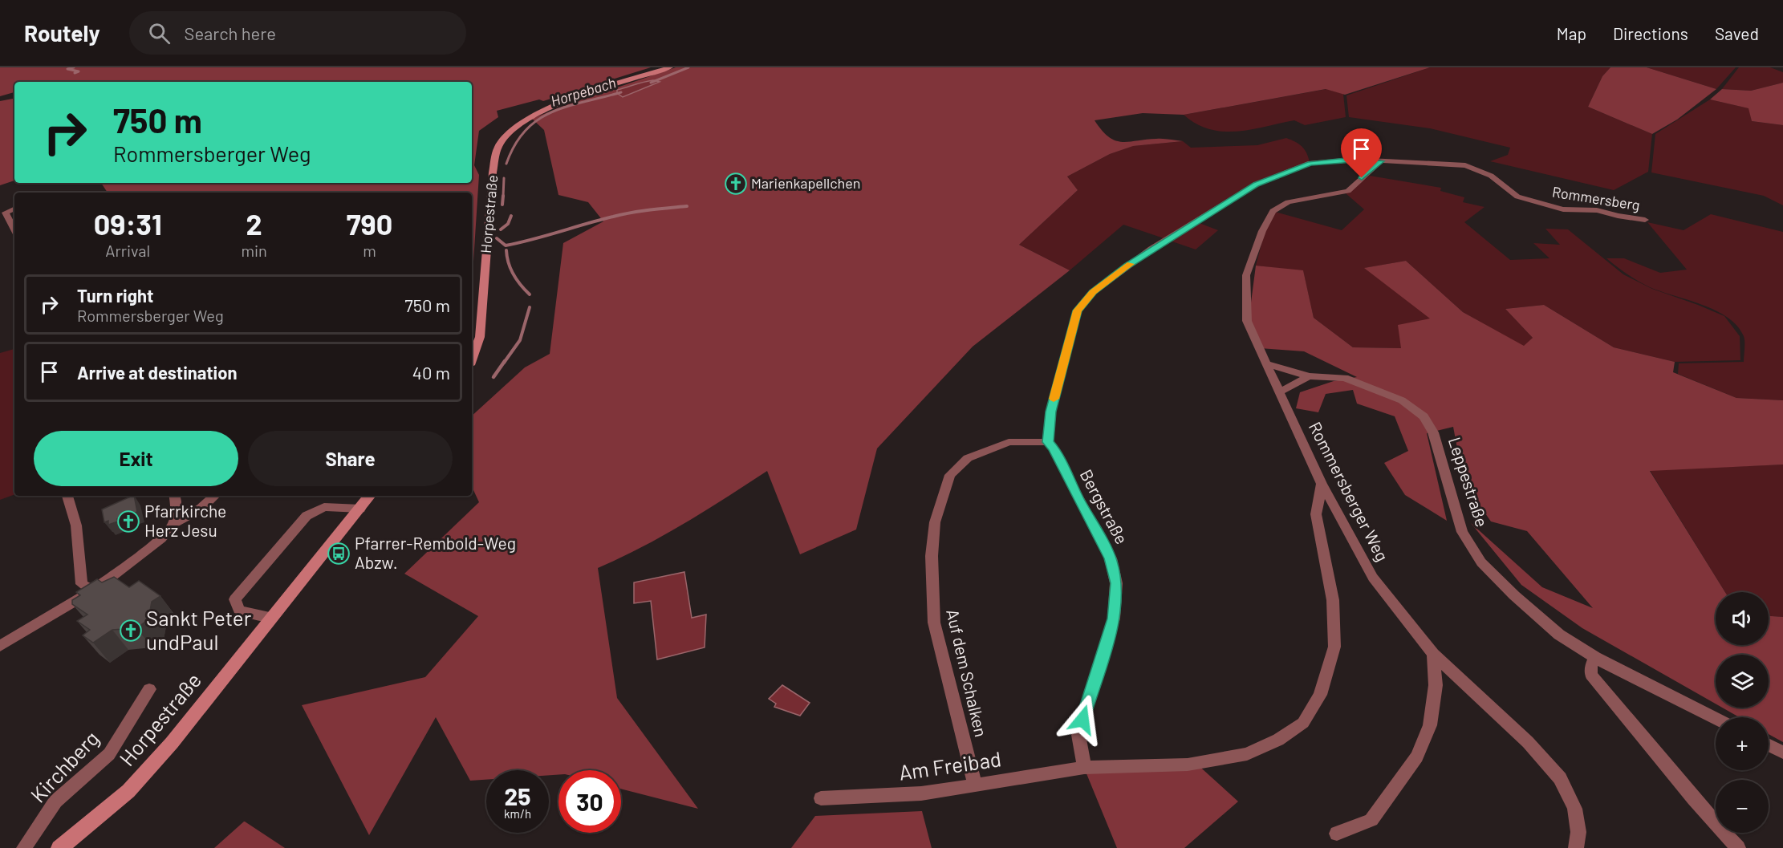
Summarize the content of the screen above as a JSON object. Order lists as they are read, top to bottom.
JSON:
{
  "streets": {
    "street": [
      "Rommersberg",
      "Horpestraße",
      "Leppestraße",
      "Rommersberger Weg",
      "Bergstraße",
      "Auf dem Schalken",
      "Am Freibad",
      "Kirchberg"
    ]
  },
  "crossings": [
    ["Rommersberg", "Rommersberger Weg"],
    ["Leppestraße", "Rommersberger Weg"],
    ["Bergstraße", "Auf dem Schalken"],
    ["Bergstraße", "Am Freibad"],
    ["Auf dem Schalken", "Am Freibad"]
  ],
  "water": ["Horpebach"],
  "places": {
    "church": ["Marienkapellchen", "Pfarrkirche Herz Jesu", "Sankt Peter undPaul"],
    "bus stop": ["Pfarrer-Rembold-Weg Abzw."]
  },
  "page": {
    "header": "Routely",
    "search": "Search here",
    "nav": ["Map", "Directions", "Saved"],
    "turn": ["750 m", "Rommersberger Weg"],
    "eta": [
      "09:31",
      "Arrival",
      "2",
      "min",
      "790",
      "m"
    ],
    "list": [
      {
        "name": "Turn right",
        "note": "Rommersberger Weg",
        "value": "750 m"
      },
      {
        "name": "Arrive at destination",
        "value": "40 m"
      }
    ],
    "buttons": ["Exit", "Share"],
    "map_buttons": ["+", "−"],
    "speed": "25 km/h",
    "limit": "30"
  }
}
